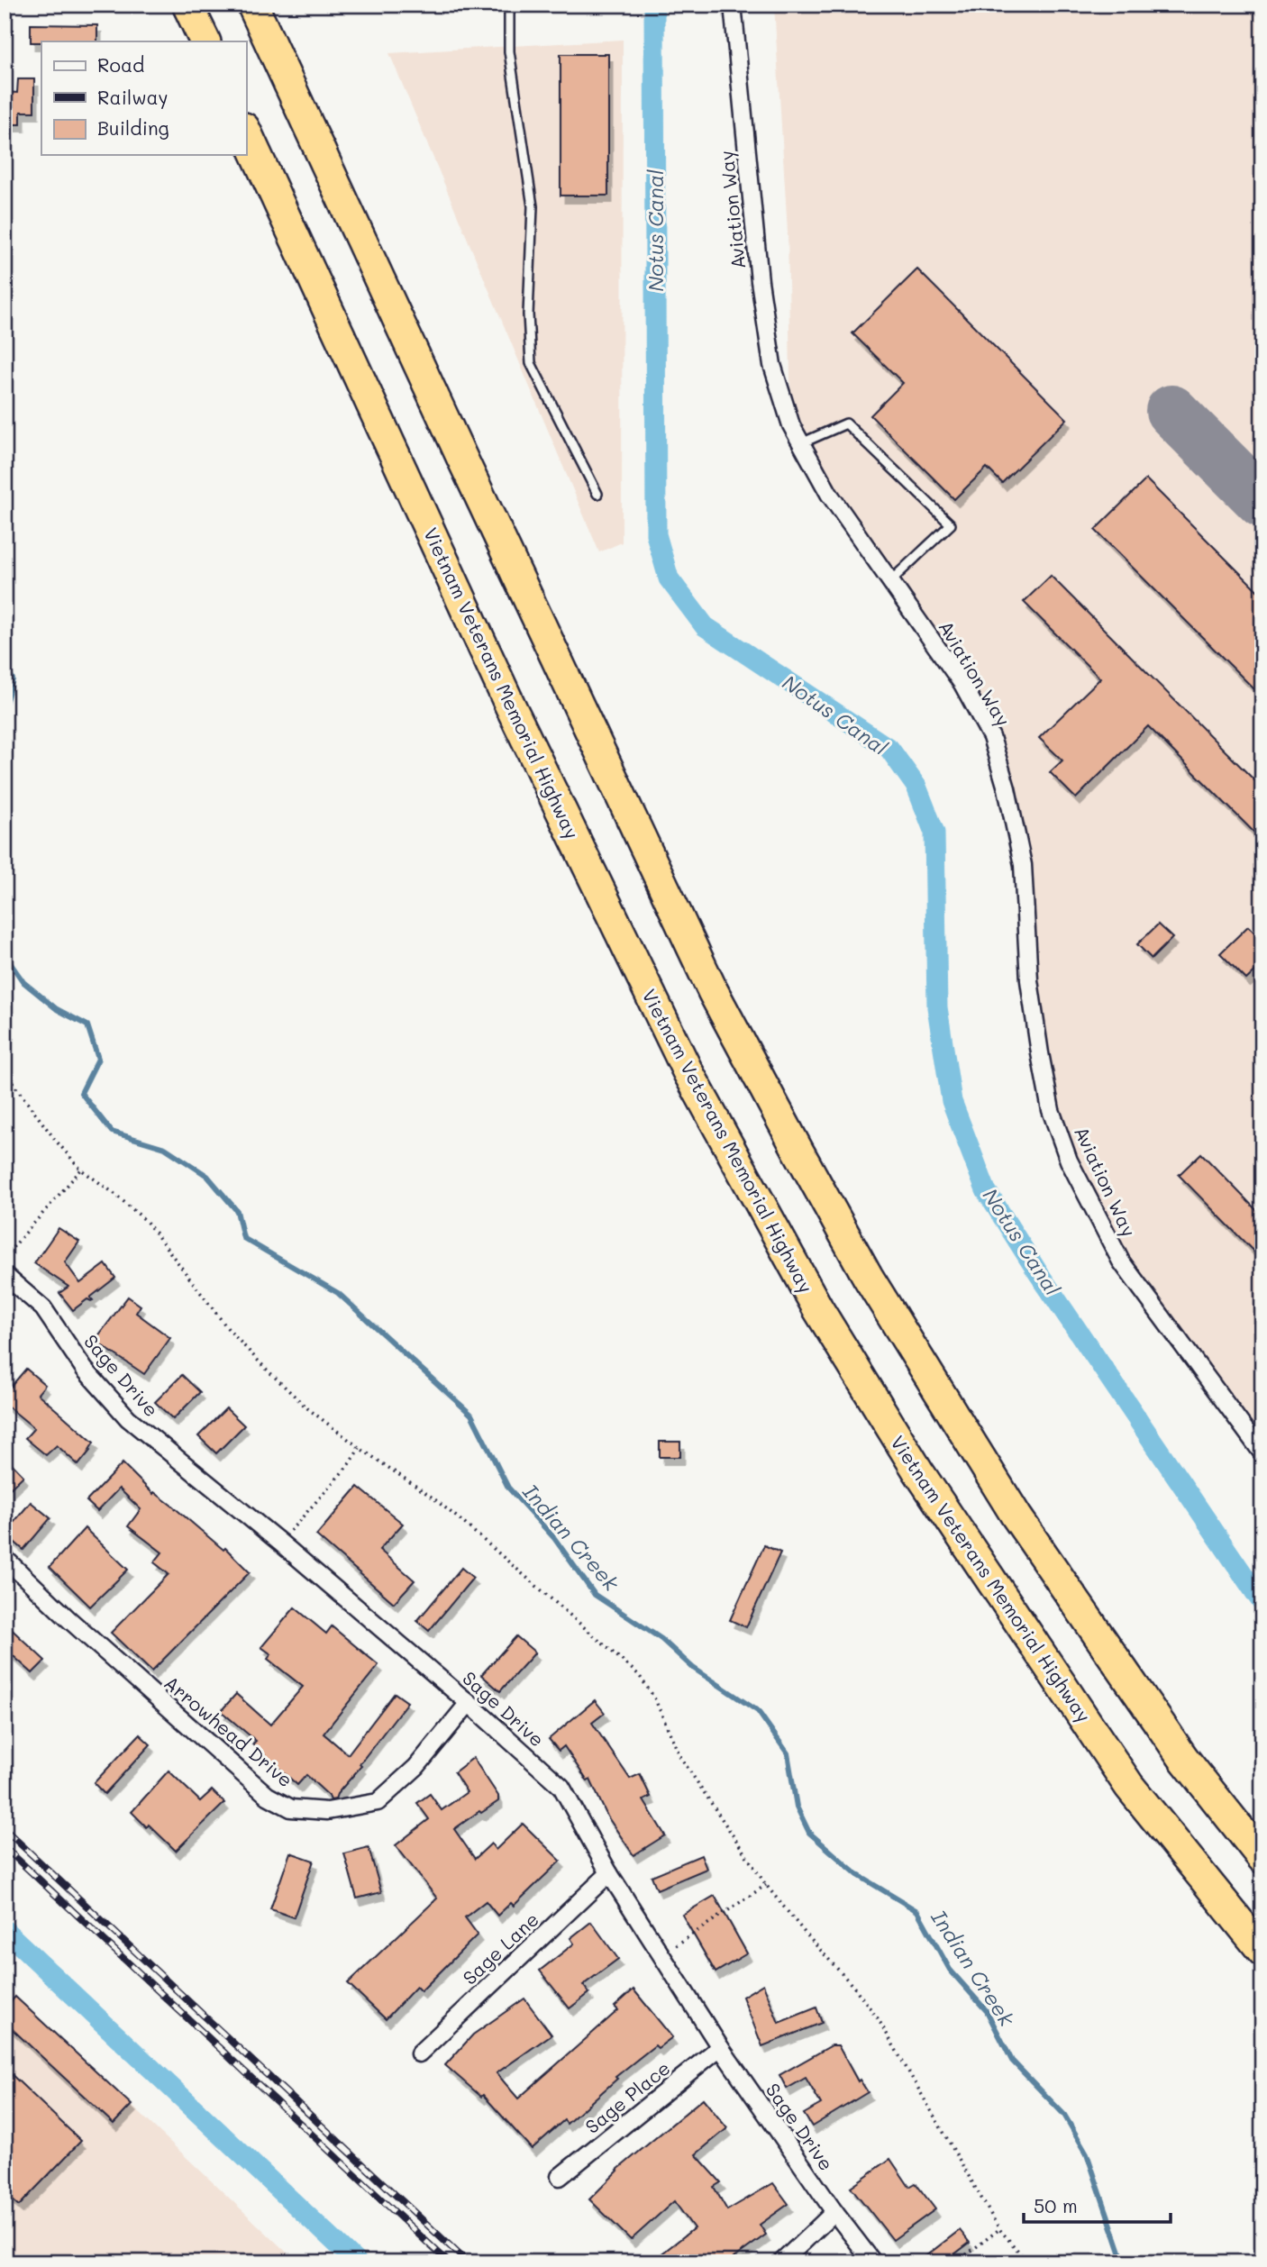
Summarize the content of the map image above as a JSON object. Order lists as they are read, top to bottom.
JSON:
{
  "streets": {
    "highway": ["Vietnam Veterans Memorial Highway"],
    "street": [
      "Aviation Way",
      "Sage Drive",
      "Arrowhead Drive",
      "Sage Lane",
      "Sage Place"
    ]
  },
  "crossings": [
    ["Sage Drive", "Arrowhead Drive"],
    ["Sage Drive", "Sage Lane"],
    ["Sage Drive", "Sage Place"]
  ],
  "water": ["Notus Canal", "Indian Creek"],
  "legend": ["Road", "Railway", "Building"],
  "scale_bar": "50 m"
}
